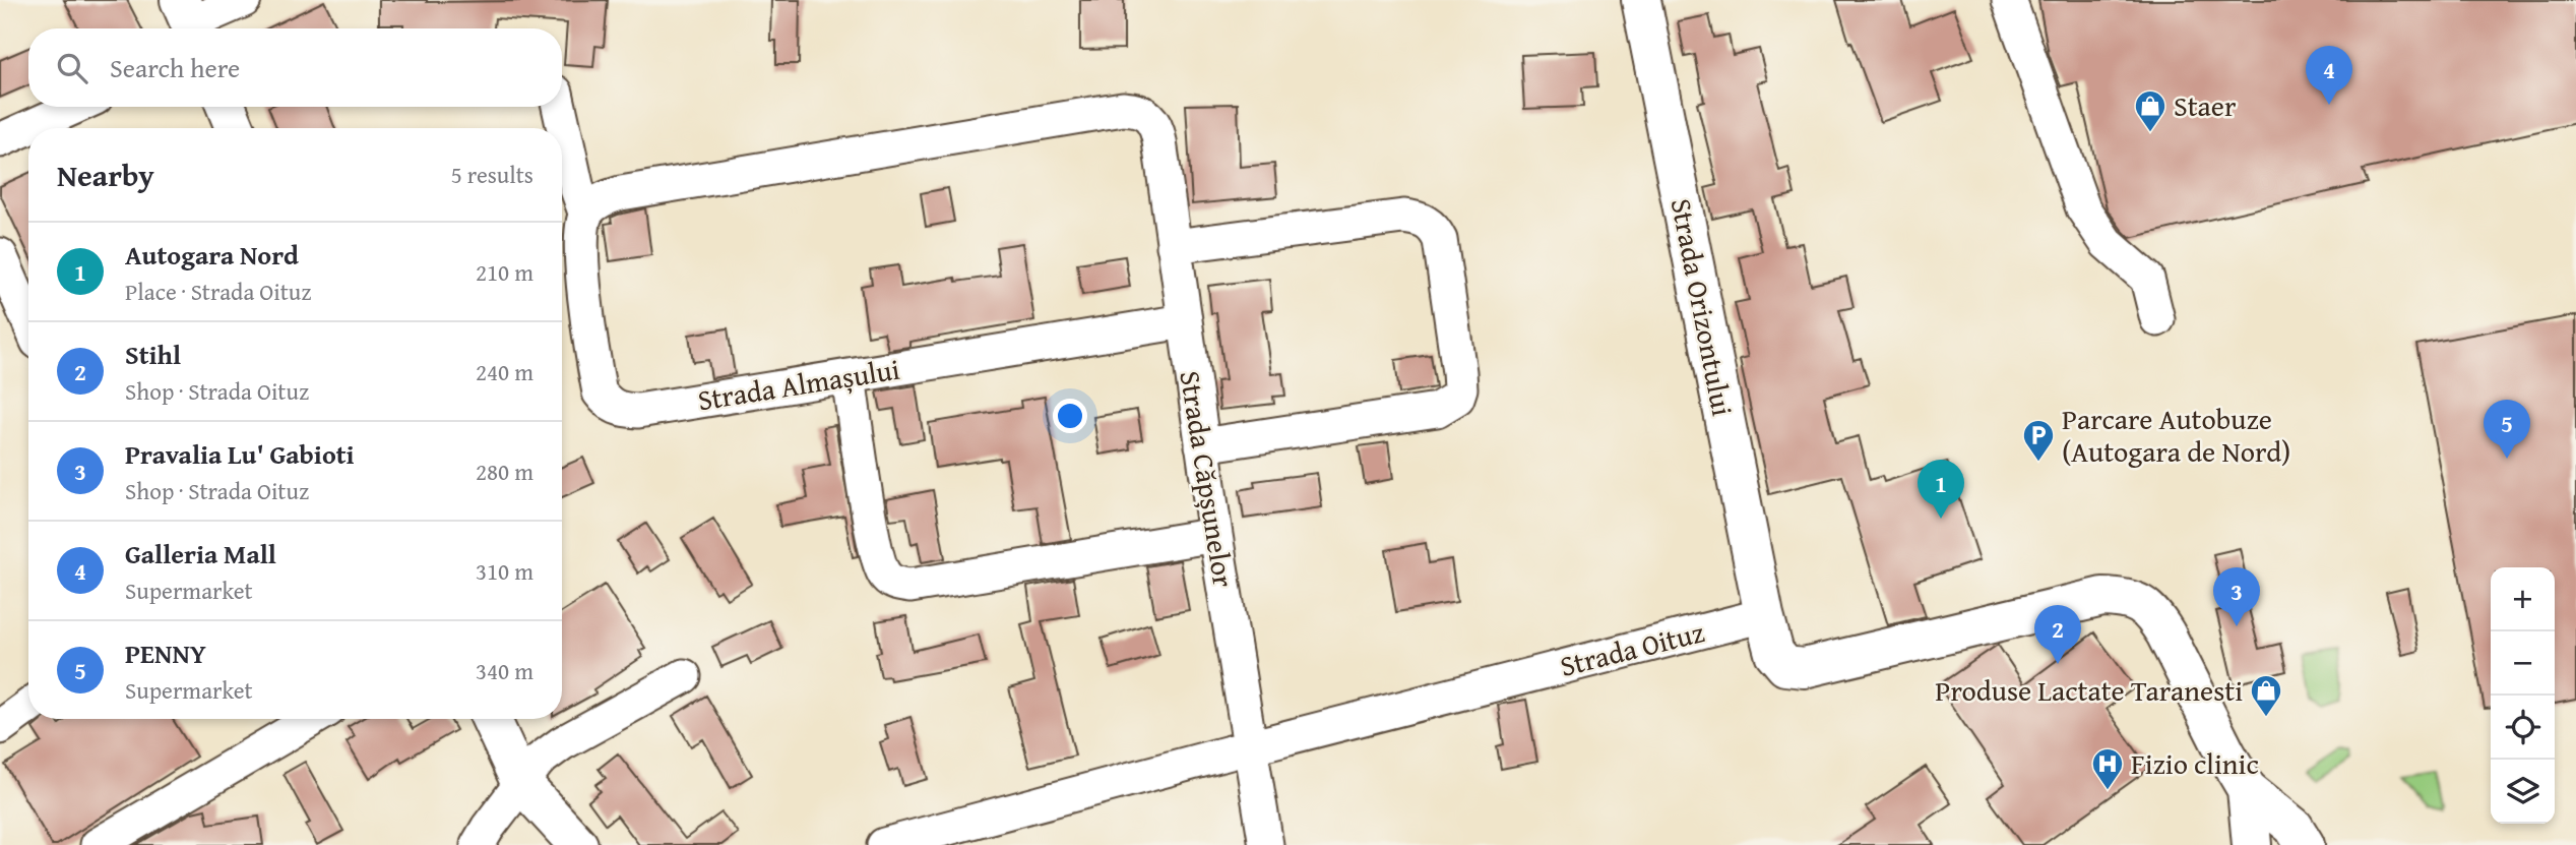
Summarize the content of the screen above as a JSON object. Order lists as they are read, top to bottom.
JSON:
{
  "streets": {
    "street": [
      "Strada Orizontului",
      "Strada Almașului",
      "Strada Căpșunelor",
      "Strada Oituz"
    ]
  },
  "crossings": [
    ["Strada Orizontului", "Strada Oituz"],
    ["Strada Almașului", "Strada Căpșunelor"],
    ["Strada Căpșunelor", "Strada Oituz"]
  ],
  "places": {
    "shop": ["Staer", "Produse Lactate Taranesti"],
    "parking": ["Parcare Autobuze (Autogara de Nord)"],
    "hospital": ["Fizio clinic"]
  },
  "page": {
    "search": "Search here",
    "pins": [
      "4",
      "5",
      "1",
      "3",
      "2"
    ],
    "heading": ["Nearby", "5 results"],
    "list": [
      {
        "mark": "1",
        "name": "Autogara Nord",
        "note": "Place · Strada Oituz",
        "value": "210 m"
      },
      {
        "mark": "2",
        "name": "Stihl",
        "note": "Shop · Strada Oituz",
        "value": "240 m"
      },
      {
        "mark": "3",
        "name": "Pravalia Lu' Gabioti",
        "note": "Shop · Strada Oituz",
        "value": "280 m"
      },
      {
        "mark": "4",
        "name": "Galleria Mall",
        "note": "Supermarket",
        "value": "310 m"
      },
      {
        "mark": "5",
        "name": "PENNY",
        "note": "Supermarket",
        "value": "340 m"
      }
    ],
    "map_buttons": ["+", "−"]
  }
}
